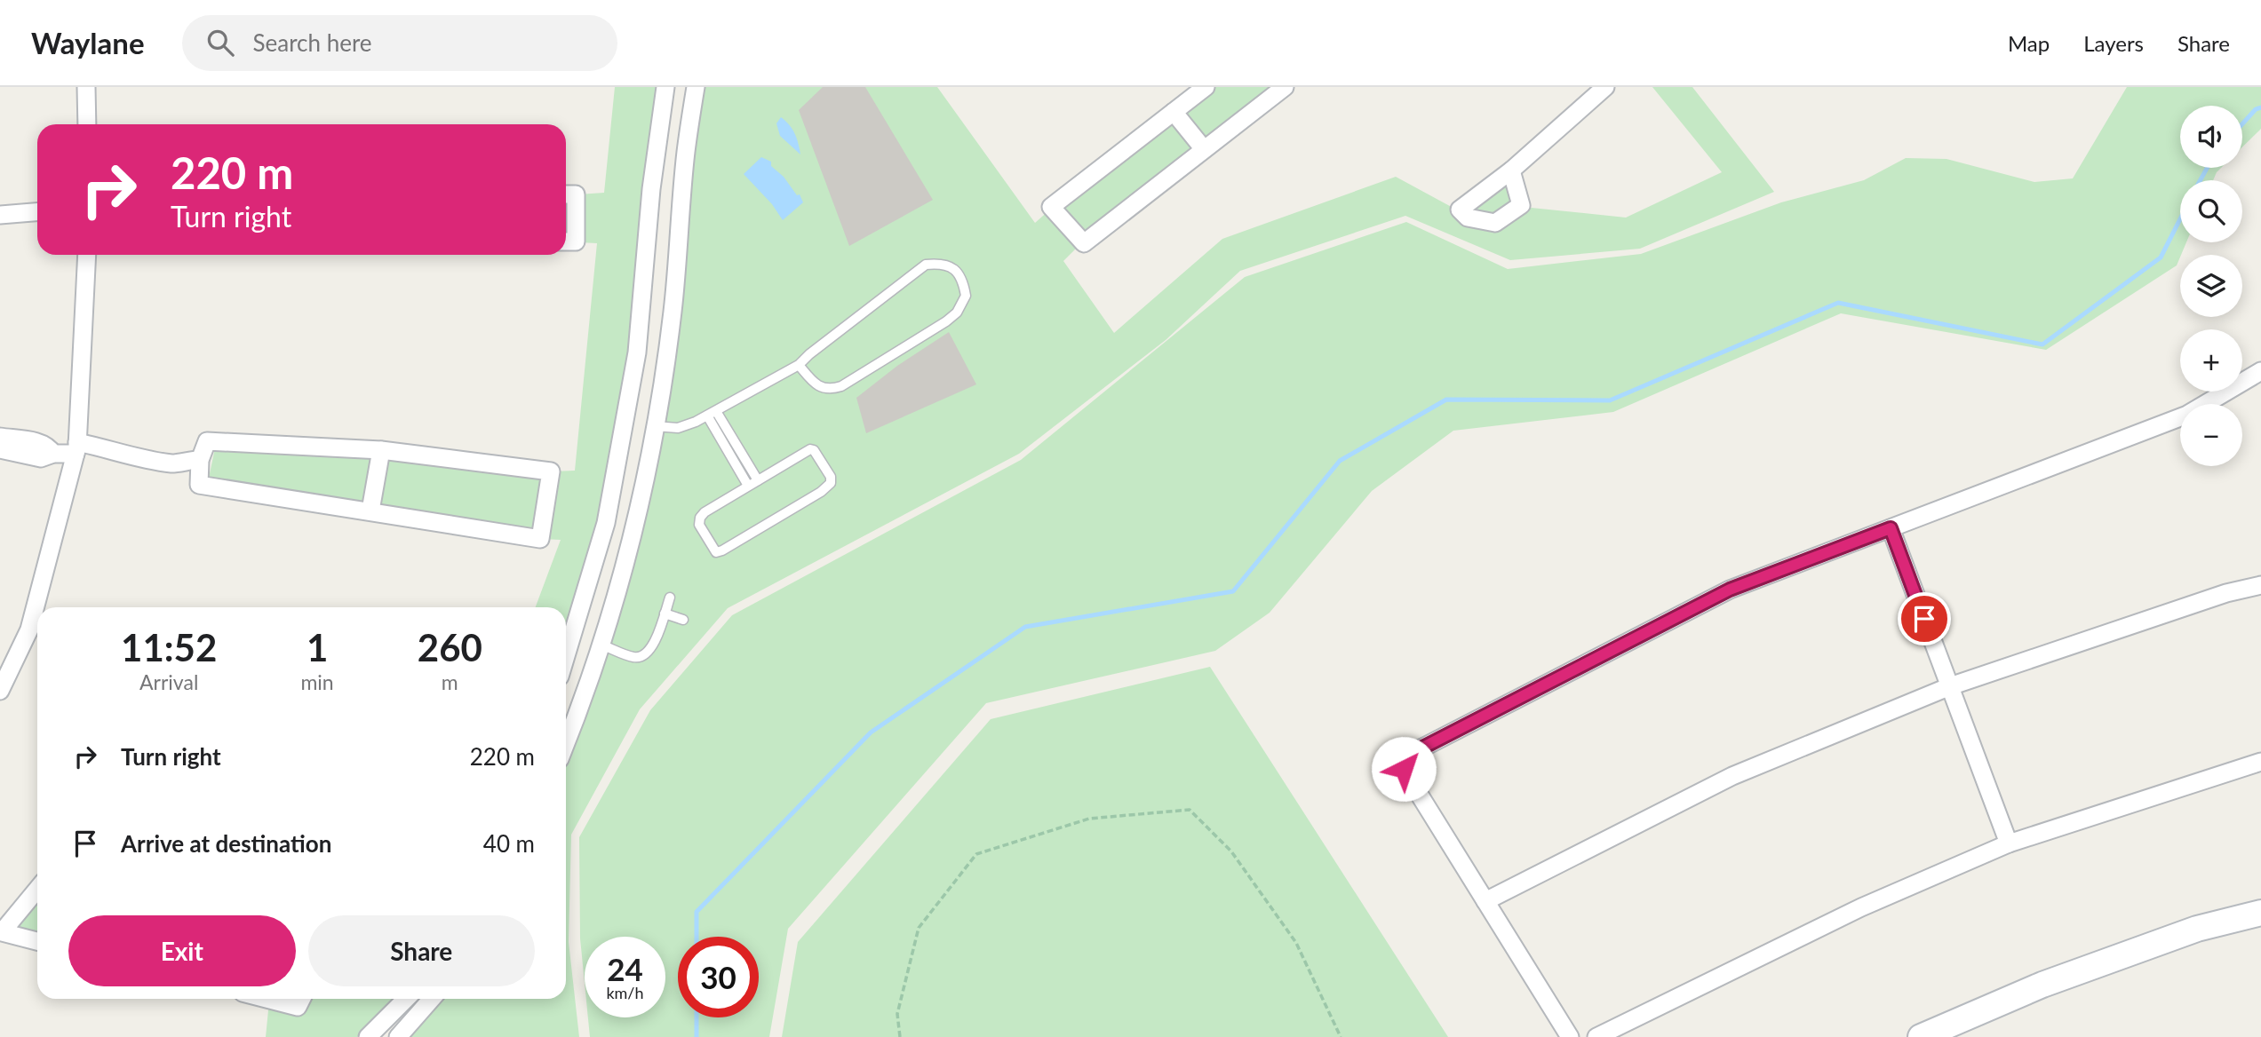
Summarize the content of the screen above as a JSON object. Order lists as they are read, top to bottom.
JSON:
{
  "page": {
    "header": "Waylane",
    "search": "Search here",
    "nav": ["Map", "Layers", "Share"],
    "map_buttons": ["+", "−"],
    "turn": ["220 m", "Turn right"],
    "eta": [
      "11:52",
      "Arrival",
      "1",
      "min",
      "260",
      "m"
    ],
    "list": [
      {
        "name": "Turn right",
        "value": "220 m"
      },
      {
        "name": "Arrive at destination",
        "value": "40 m"
      }
    ],
    "buttons": ["Exit", "Share"],
    "speed": "24 km/h",
    "limit": "30"
  }
}
